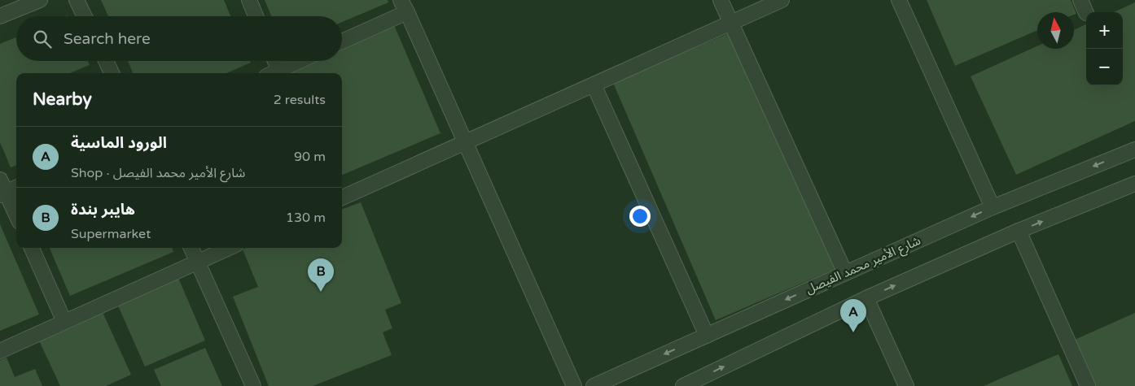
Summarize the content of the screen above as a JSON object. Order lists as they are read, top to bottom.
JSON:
{
  "streets": {
    "street": ["شارع الأمير محمد الفيصل"]
  },
  "north": "top",
  "page": {
    "map_buttons": ["+", "−"],
    "search": "Search here",
    "heading": ["Nearby", "2 results"],
    "list": [
      {
        "mark": "A",
        "name": "الورود الماسية",
        "note": "Shop · شارع الأمير محمد الفيصل",
        "value": "90 m"
      },
      {
        "mark": "B",
        "name": "هايبر بندة",
        "note": "Supermarket",
        "value": "130 m"
      }
    ],
    "pins": ["B", "A"]
  }
}
